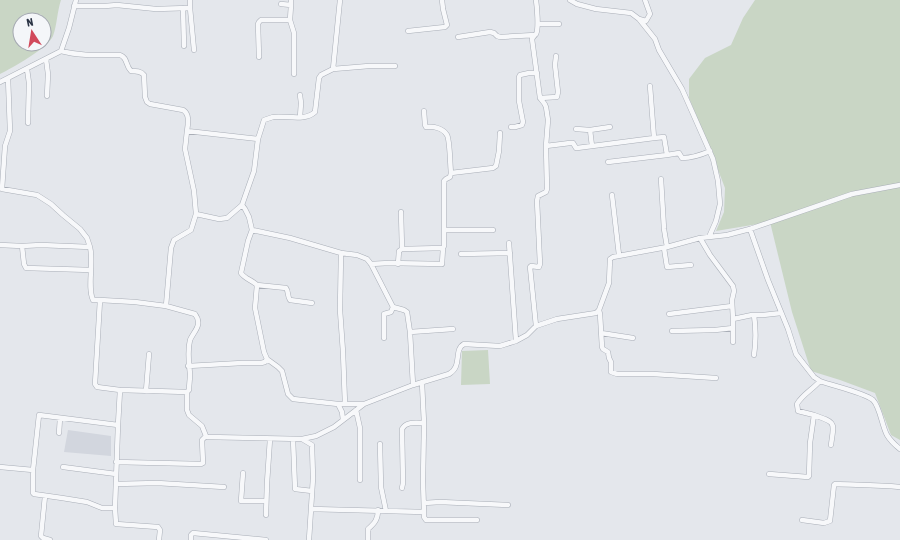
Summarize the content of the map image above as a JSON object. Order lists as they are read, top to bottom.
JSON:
{
  "north": "top"
}
